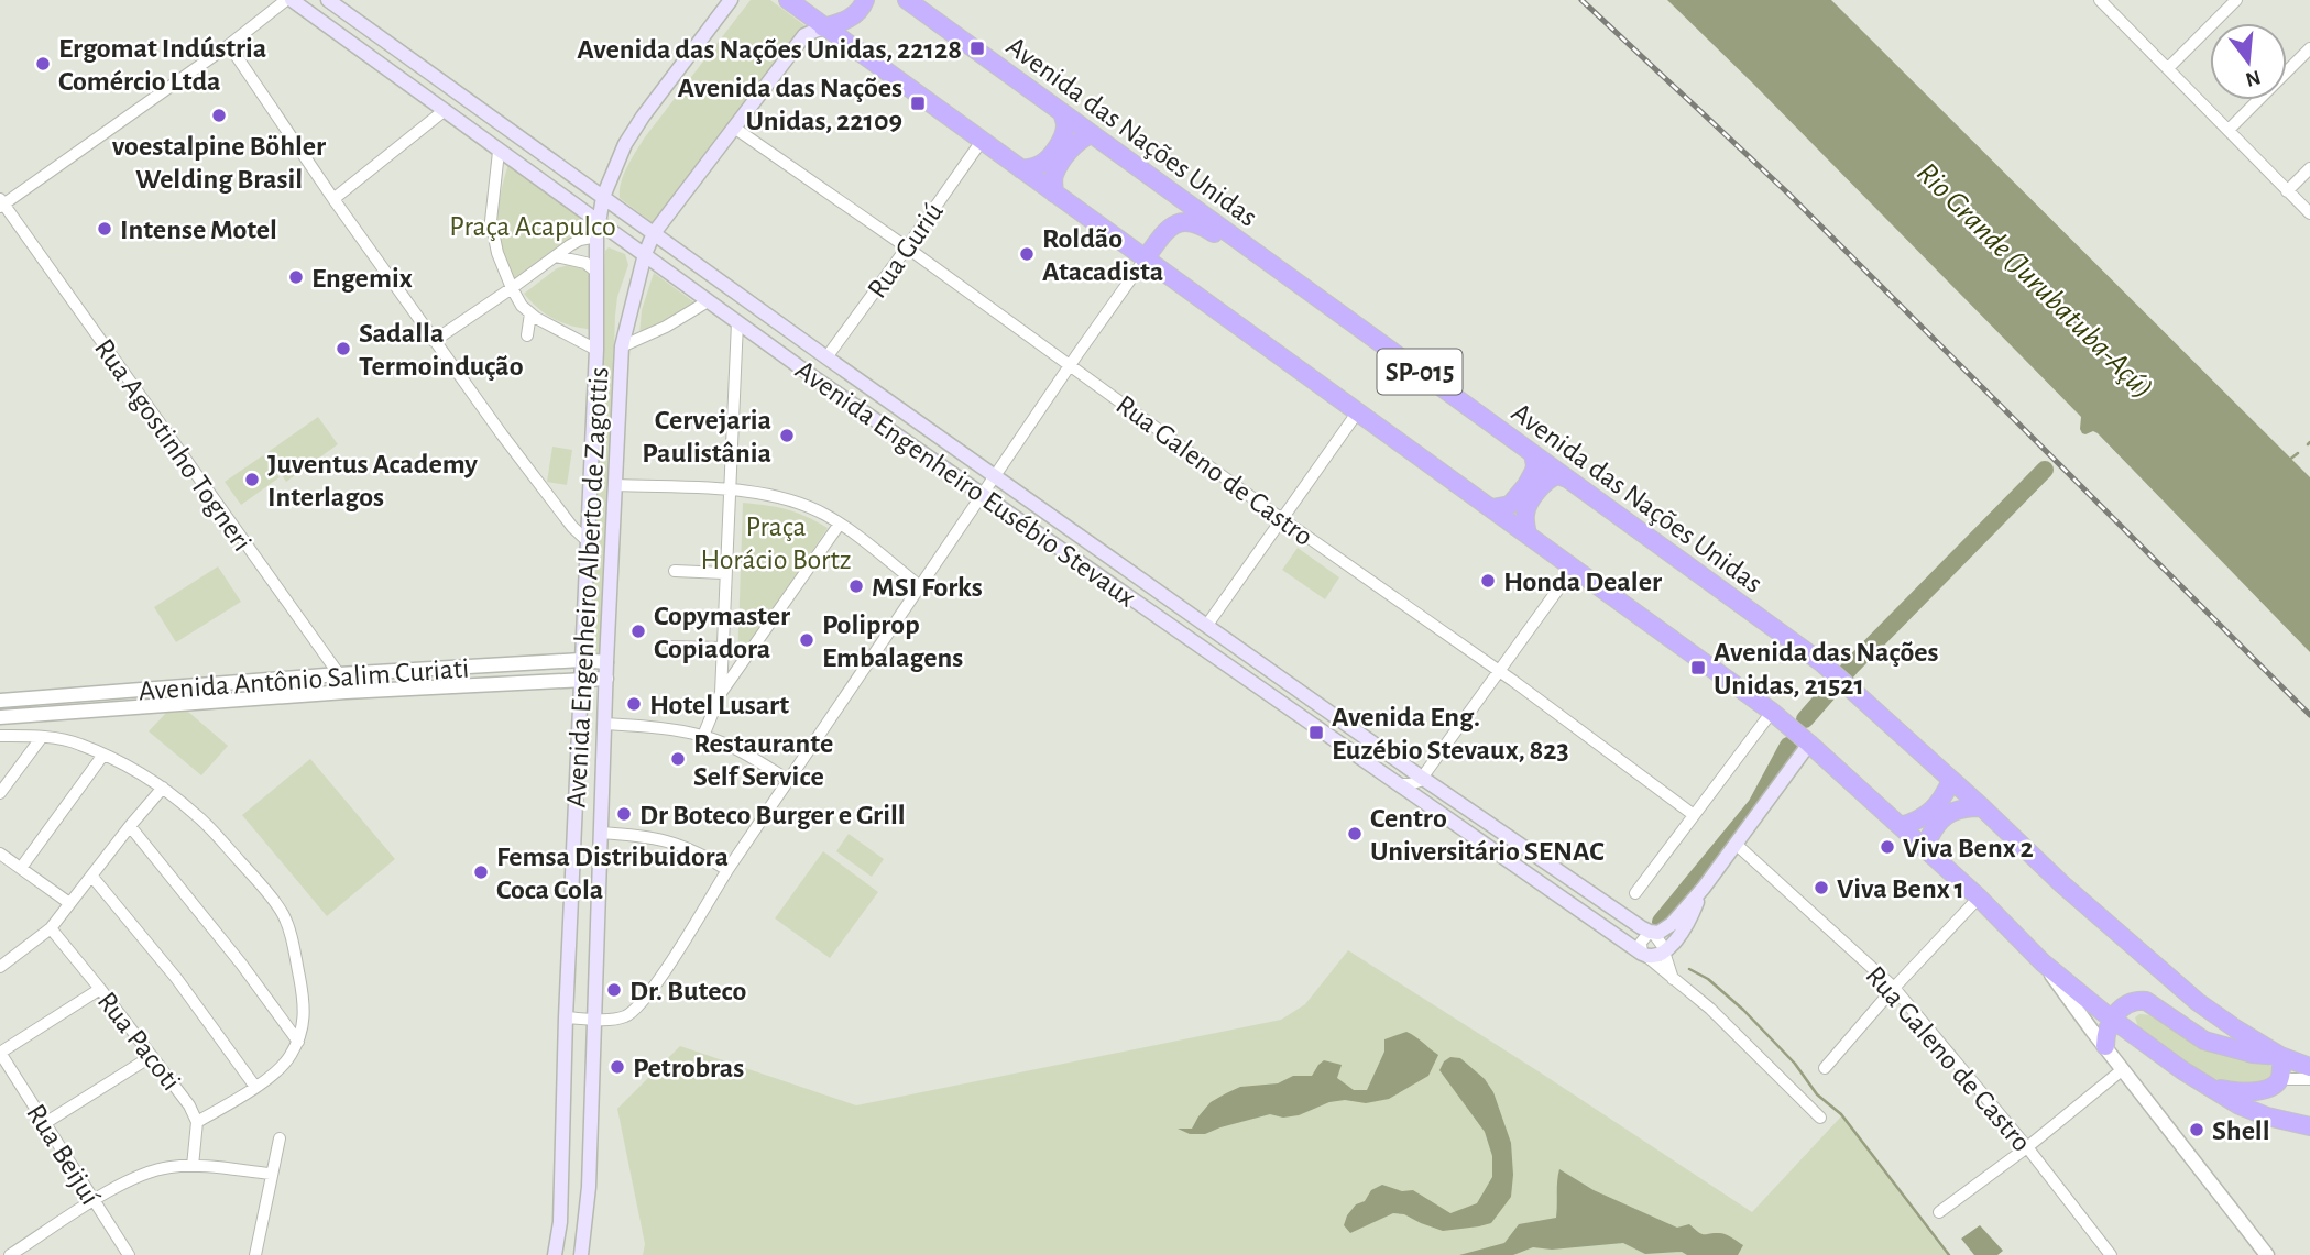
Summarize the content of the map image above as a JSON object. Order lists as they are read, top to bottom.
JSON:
{
  "streets": {
    "highway": ["Avenida das Nações Unidas", "SP-015"],
    "main road": ["Avenida Engenheiro Eusébio Stevaux", "Avenida Engenheiro Alberto de Zagottis"],
    "street": [
      "Rua Guriú",
      "Rua Agostinho Togneri",
      "Rua Galeno de Castro",
      "Avenida Antônio Salim Curiati",
      "Rua Pacoti",
      "Rua Beijuí"
    ]
  },
  "crossings": [
    ["Rua Guriú", "SP-015"],
    ["Rua Guriú", "Rua Galeno de Castro"],
    ["Rua Guriú", "Avenida Engenheiro Eusébio Stevaux"],
    ["SP-015", "Avenida Engenheiro Alberto de Zagottis"],
    ["Rua Agostinho Togneri", "Avenida Antônio Salim Curiati"],
    ["Rua Galeno de Castro", "Avenida Engenheiro Alberto de Zagottis"],
    ["Avenida Engenheiro Eusébio Stevaux", "Avenida Engenheiro Alberto de Zagottis"],
    ["Avenida Engenheiro Alberto de Zagottis", "Avenida Antônio Salim Curiati"]
  ],
  "water": ["Rio Grande (Jurubatuba-Açú)"],
  "parks": ["Praça Acapulco", "Praça Horácio Bortz"],
  "places": {
    "transit": [
      "Avenida das Nações Unidas, 22128",
      "Avenida das Nações Unidas, 22109",
      "Avenida das Nações Unidas, 21521",
      "Avenida Eng. Euzébio Stevaux, 823"
    ],
    "other": [
      "Ergomat Indústria Comércio Ltda",
      "voestalpine Böhler Welding Brasil",
      "Intense Motel",
      "Roldão Atacadista",
      "Engemix",
      "Sadalla Termoindução",
      "Cervejaria Paulistânia",
      "Juventus Academy Interlagos",
      "Honda Dealer",
      "MSI Forks",
      "Copymaster Copiadora",
      "Poliprop Embalagens",
      "Hotel Lusart",
      "Restaurante Self Service",
      "Dr Boteco Burger e Grill",
      "Centro Universitário SENAC",
      "Viva Benx 2",
      "Femsa Distribuidora Coca Cola",
      "Viva Benx 1",
      "Dr. Buteco",
      "Petrobras",
      "Shell"
    ]
  },
  "north": "bottom"
}
